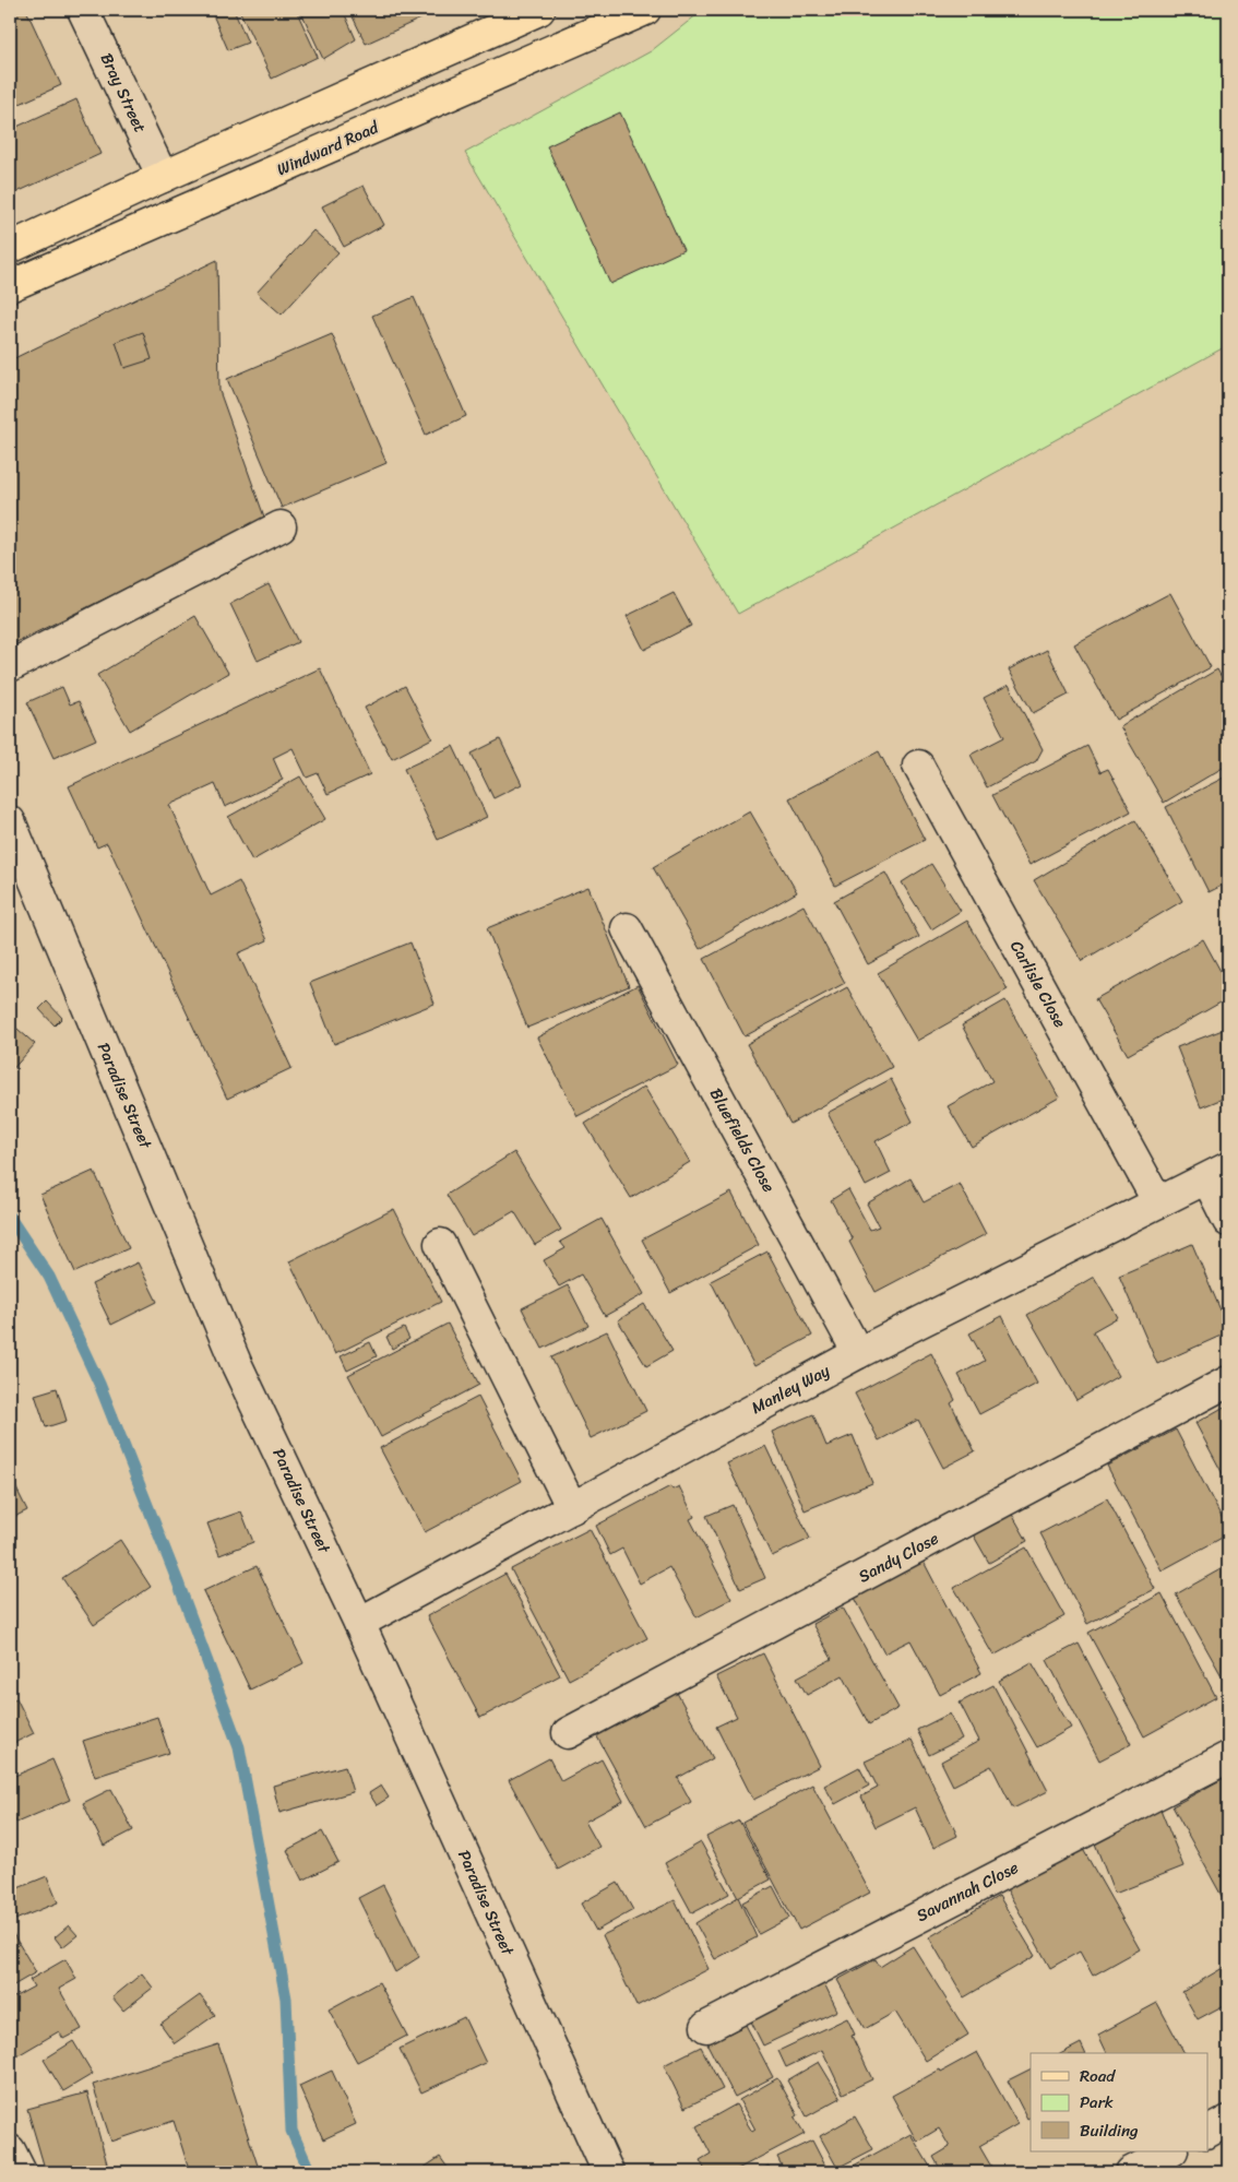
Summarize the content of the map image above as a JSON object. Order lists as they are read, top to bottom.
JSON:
{
  "streets": {
    "main road": ["Windward Road"],
    "street": [
      "Bray Street",
      "Carlisle Close",
      "Paradise Street",
      "Bluefields Close",
      "Manley Way",
      "Sandy Close",
      "Savannah Close"
    ]
  },
  "crossings": [
    ["Carlisle Close", "Manley Way"],
    ["Paradise Street", "Manley Way"],
    ["Bluefields Close", "Manley Way"]
  ],
  "legend": ["Road", "Park", "Building"]
}
